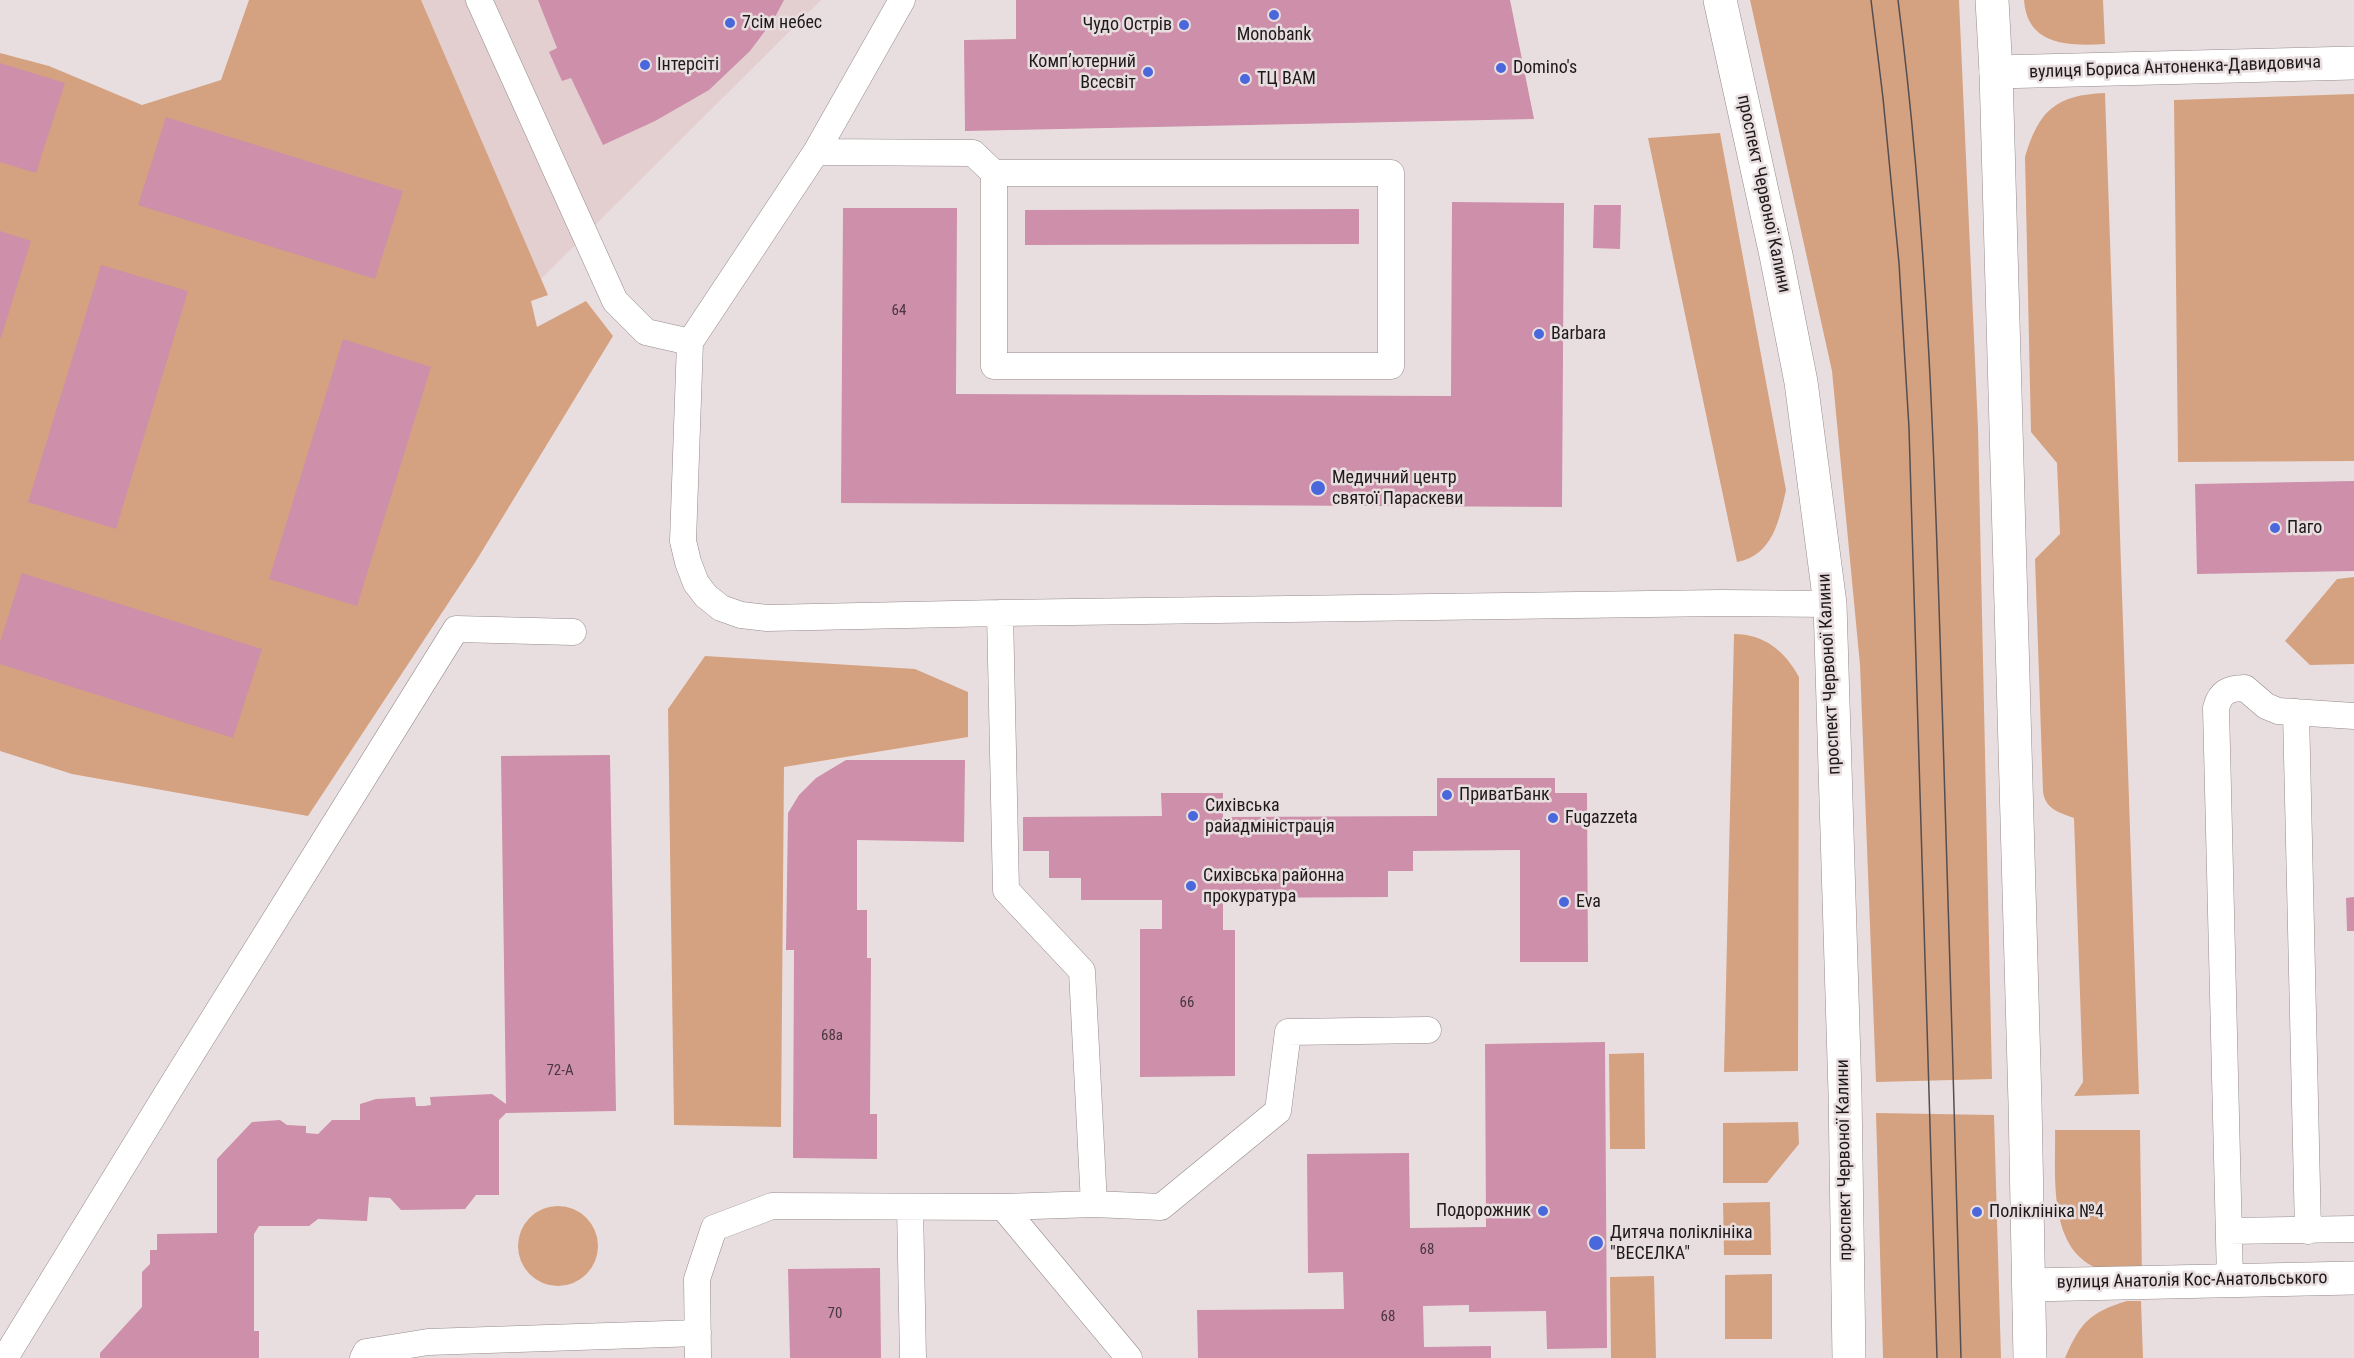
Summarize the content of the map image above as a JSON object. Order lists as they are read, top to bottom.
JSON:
{
  "streets": {
    "main road": ["вулиця Бориса Антоненка-Давидовича", "проспект Червоної Калини", "вулиця Анатолія Кос-Анатольського"]
  },
  "places": [
    "Monobank",
    "7сім небес",
    "Чудо Острів",
    "Інтерсіті",
    "Domino's",
    "Компʼютерний Всесвіт",
    "ТЦ ВАМ",
    "Barbara",
    "Медичний центр святої Параскеви",
    "Паго",
    "ПриватБанк",
    "Сихівська райадміністрація",
    "Fugazzeta",
    "Сихівська районна прокуратура",
    "Eva",
    "Подорожник",
    "Поліклініка №4",
    "Дитяча поліклініка \"ВЕСЕЛКА\""
  ],
  "house_numbers": [
    "64",
    "66",
    "68а",
    "72-А",
    "68",
    "70",
    "68"
  ]
}
